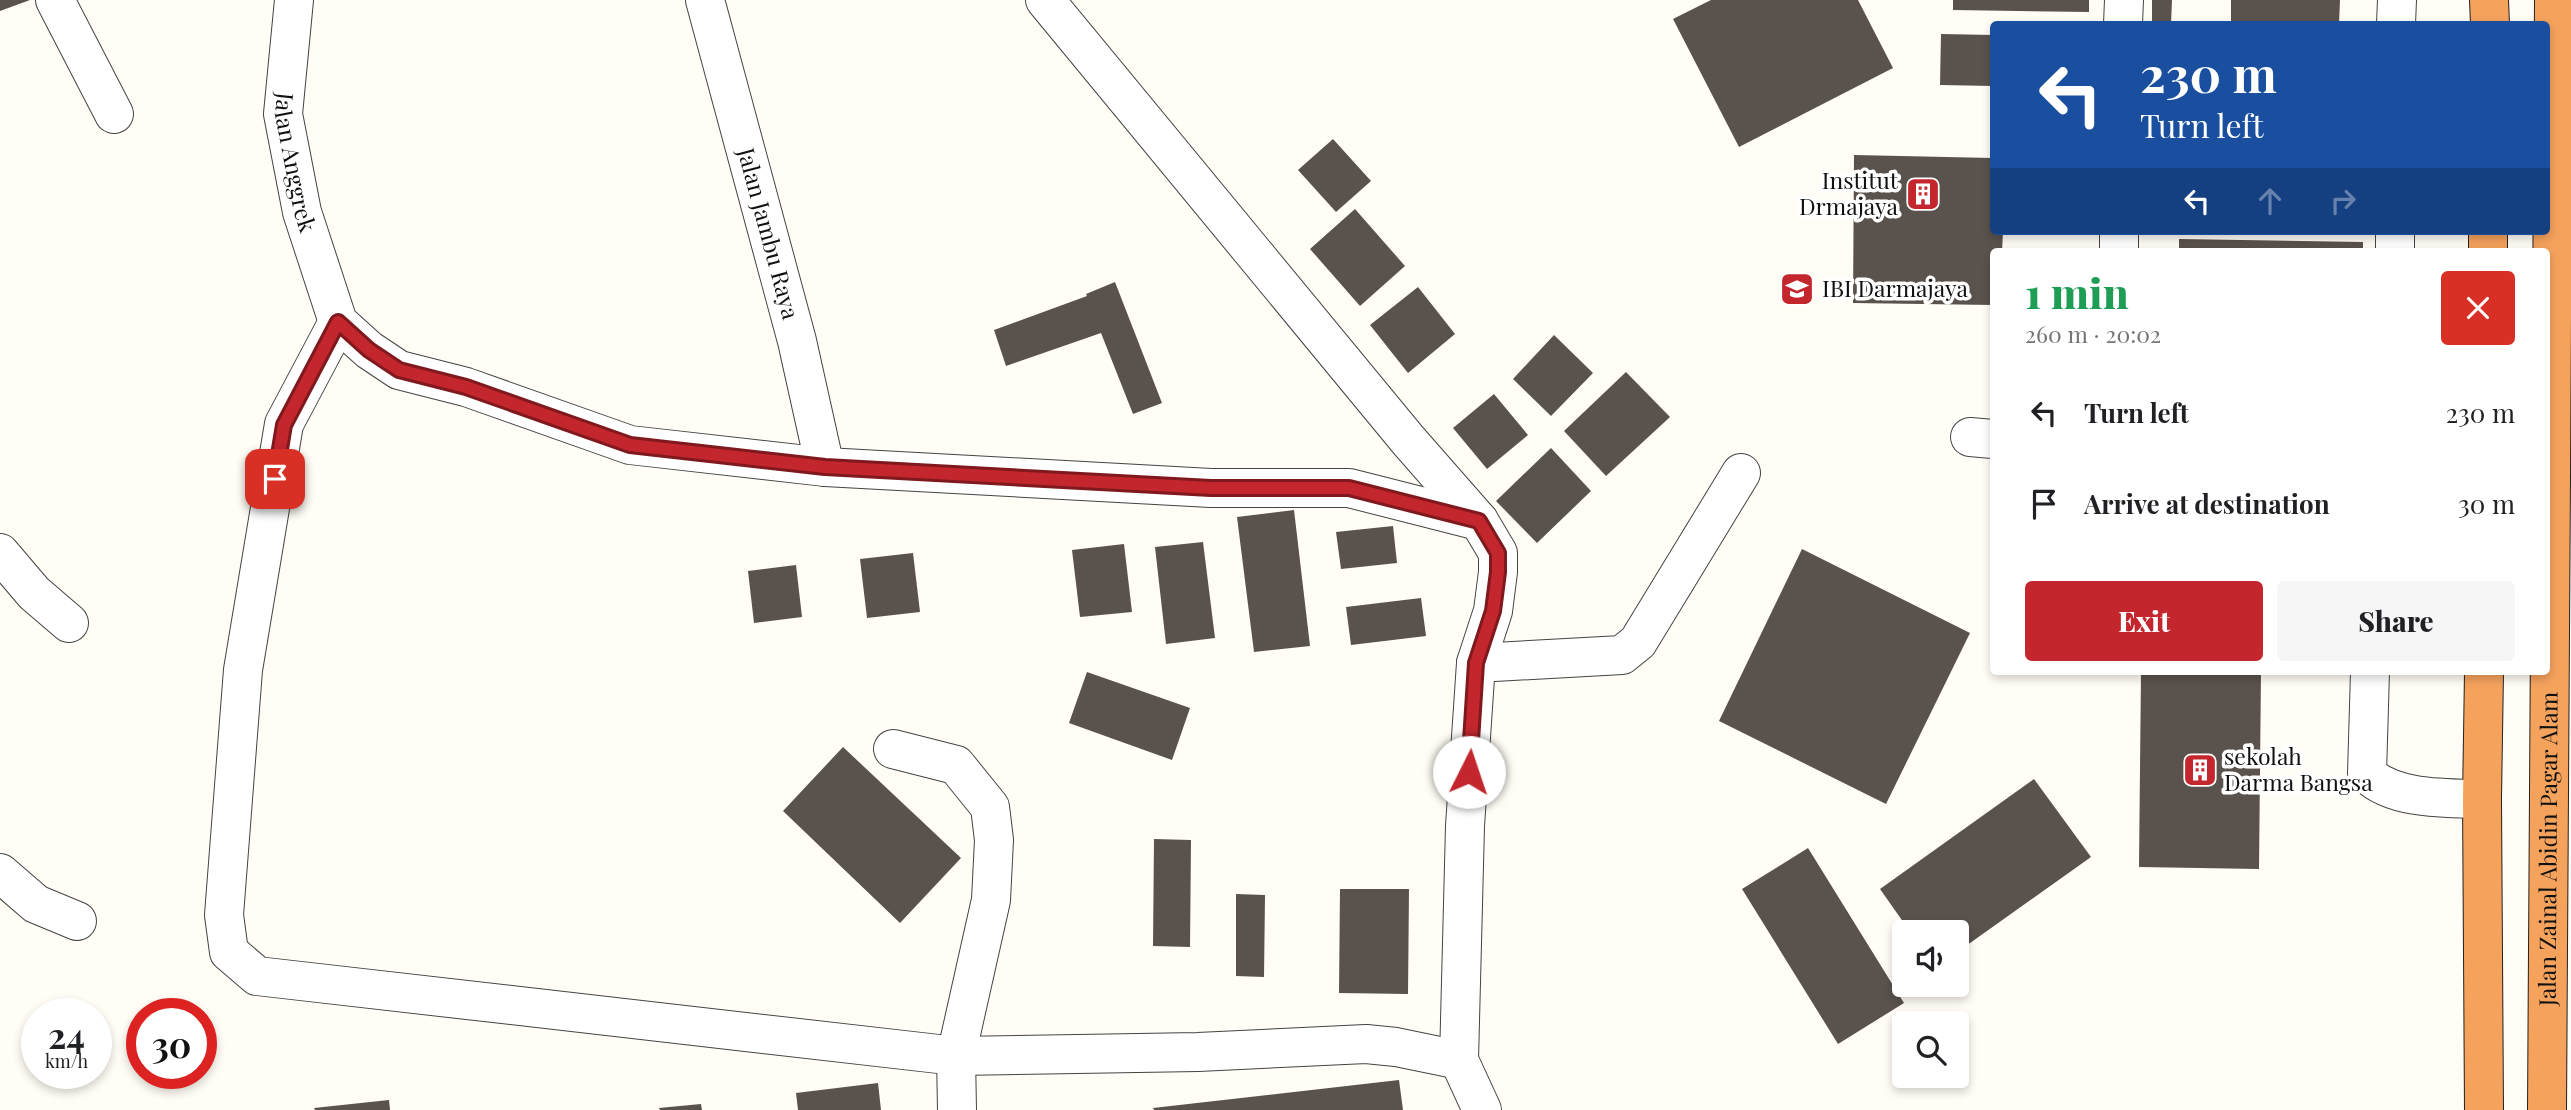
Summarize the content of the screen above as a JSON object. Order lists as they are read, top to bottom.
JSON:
{
  "streets": {
    "highway": ["Jalan Zainal Abidin Pagar Alam"],
    "street": ["Jalan Anggrek", "Jalan Jambu Raya"]
  },
  "places": {
    "building": ["Institut Drmajaya", "sekolah Darma Bangsa"],
    "school or university": ["IBI Darmajaya"]
  },
  "page": {
    "turn": ["230 m", "Turn left"],
    "heading": ["1 min", "260 m · 20:02"],
    "list": [
      {
        "name": "Turn left",
        "value": "230 m"
      },
      {
        "name": "Arrive at destination",
        "value": "30 m"
      }
    ],
    "buttons": ["Exit", "Share"],
    "speed": "24 km/h",
    "limit": "30"
  }
}
